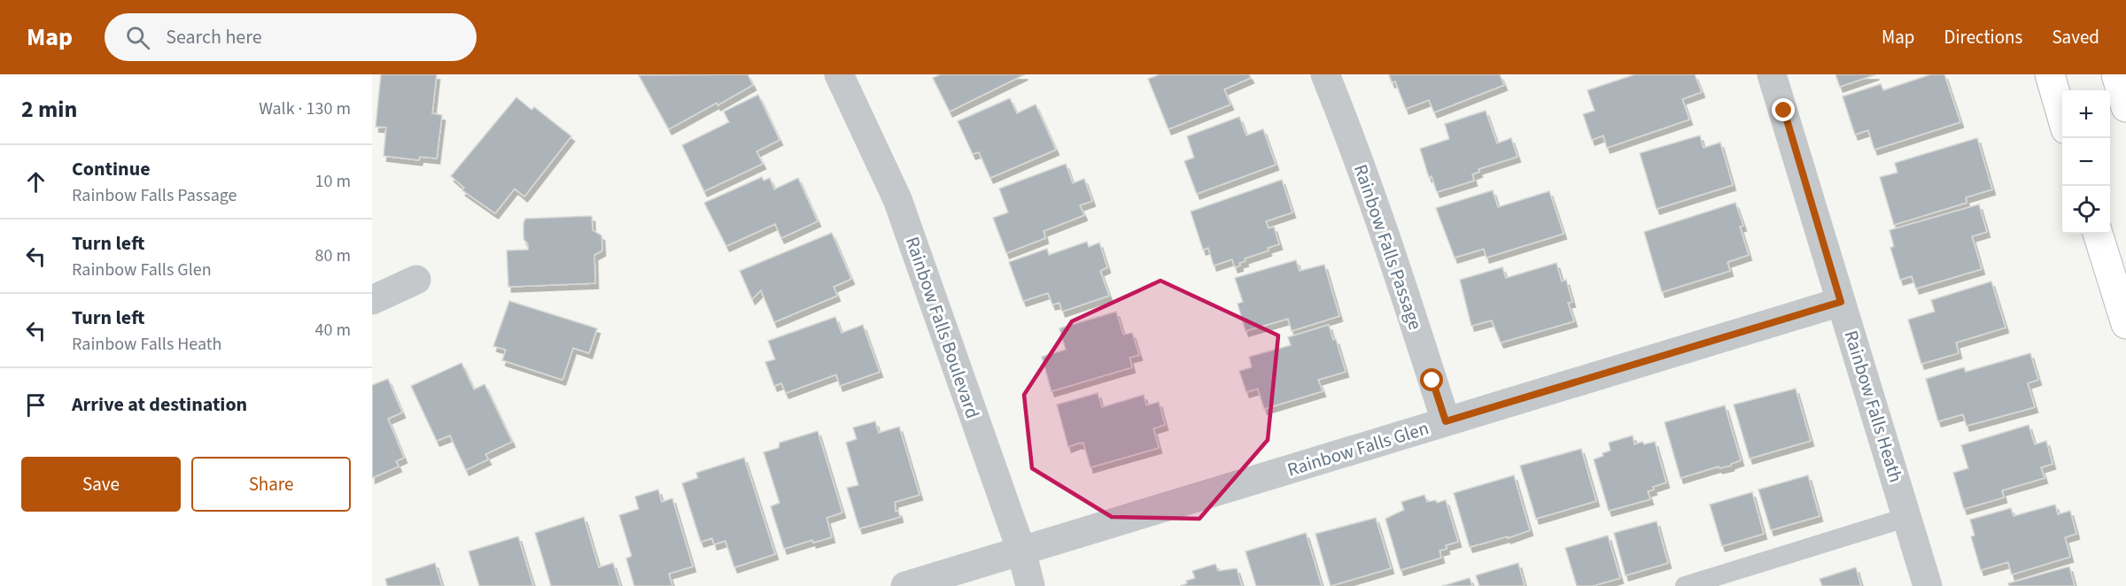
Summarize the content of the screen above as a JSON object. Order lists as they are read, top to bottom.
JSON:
{
  "streets": {
    "street": [
      "Rainbow Falls Passage",
      "Rainbow Falls Boulevard",
      "Rainbow Falls Heath",
      "Rainbow Falls Glen"
    ]
  },
  "crossings": [
    ["Rainbow Falls Passage", "Rainbow Falls Glen"],
    ["Rainbow Falls Boulevard", "Rainbow Falls Glen"],
    ["Rainbow Falls Heath", "Rainbow Falls Glen"]
  ],
  "page": {
    "header": "Map",
    "search": "Search here",
    "nav": ["Map", "Directions", "Saved"],
    "heading": ["2 min", "Walk · 130 m"],
    "map_buttons": ["+", "−"],
    "list": [
      ["Continue", "Rainbow Falls Passage", "10 m"],
      ["Turn left", "Rainbow Falls Glen", "80 m"],
      ["Turn left", "Rainbow Falls Heath", "40 m"],
      "Arrive at destination"
    ],
    "buttons": ["Save", "Share"]
  }
}
